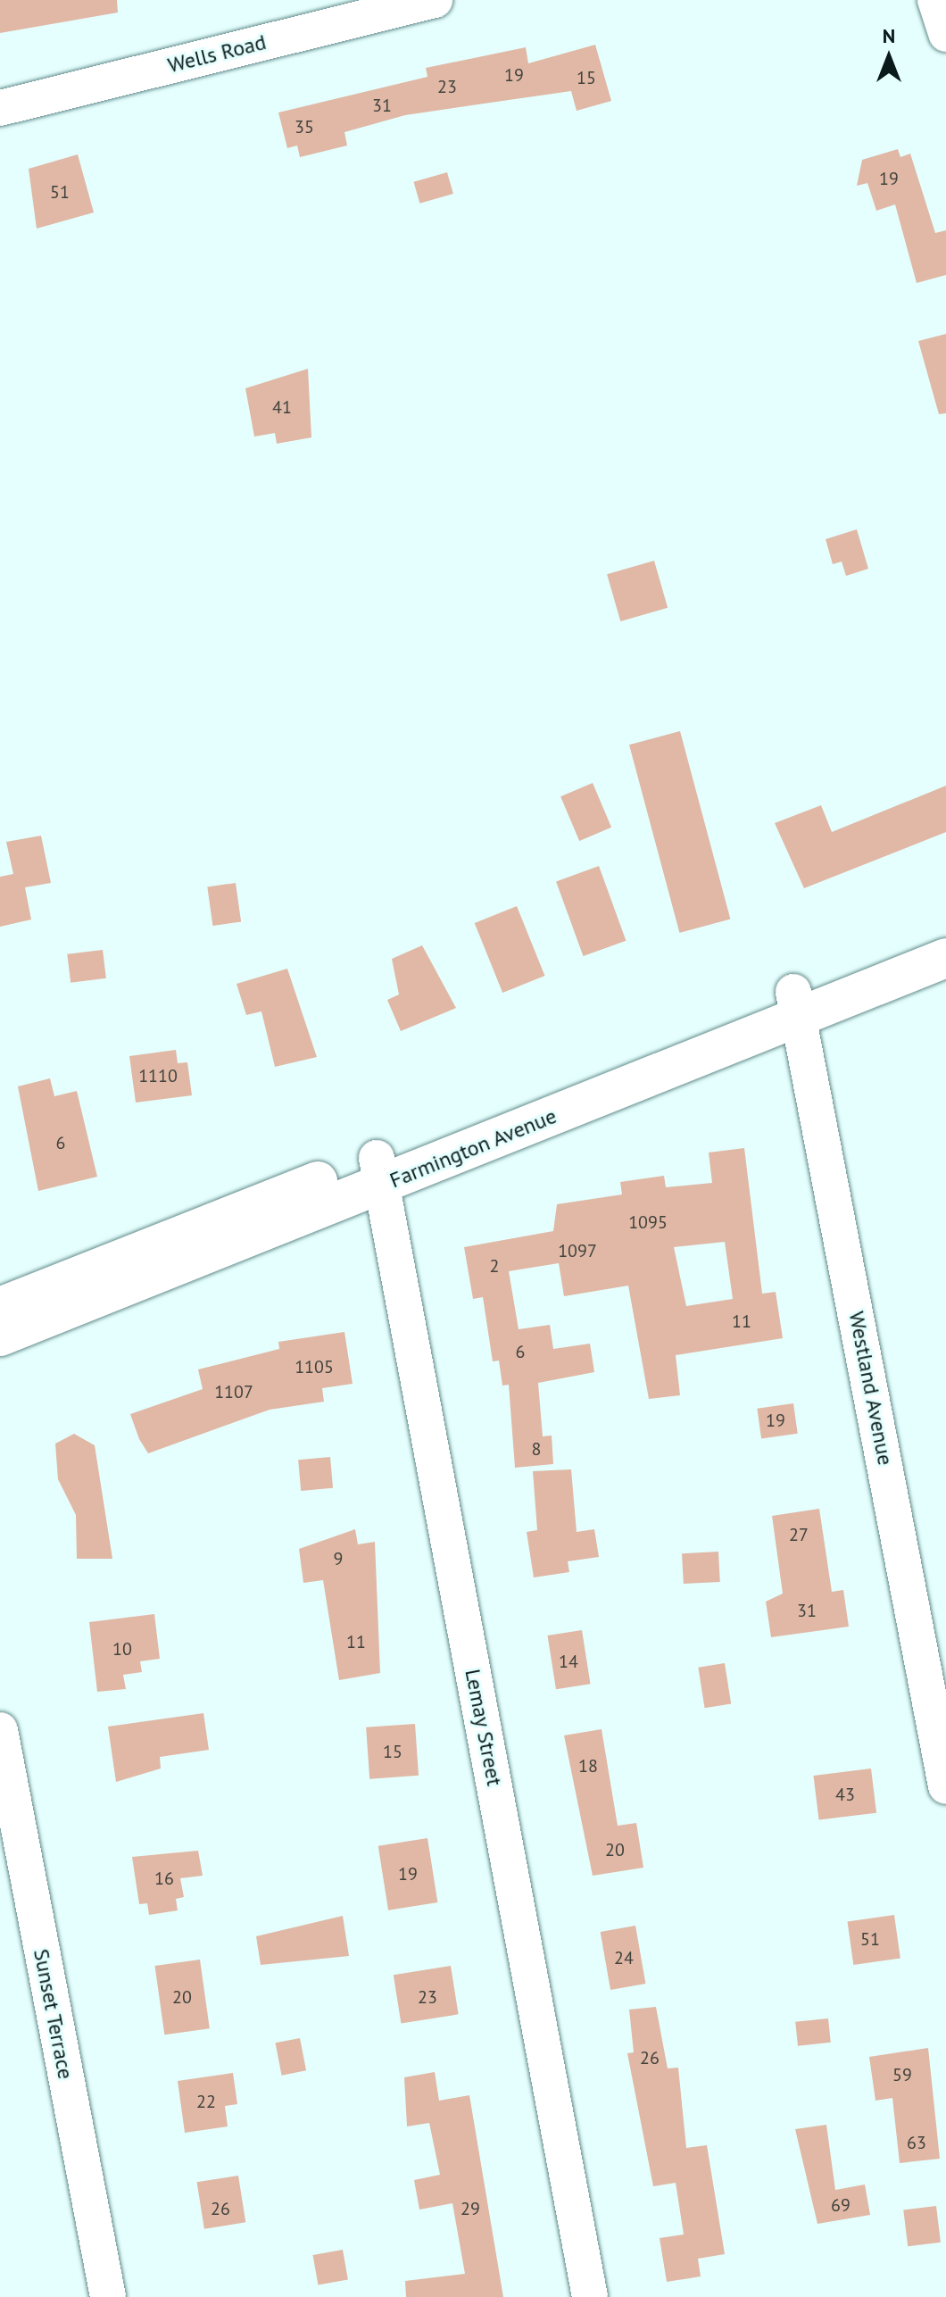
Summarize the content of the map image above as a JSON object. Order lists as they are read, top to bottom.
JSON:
{
  "streets": {
    "main road": ["Farmington Avenue"],
    "street": [
      "Wells Road",
      "Westland Avenue",
      "Lemay Street",
      "Sunset Terrace"
    ]
  },
  "crossings": [
    ["Farmington Avenue", "Westland Avenue"],
    ["Farmington Avenue", "Lemay Street"]
  ],
  "house_numbers": [
    "19",
    "15",
    "23",
    "31",
    "35",
    "19",
    "51",
    "41",
    "1110",
    "6",
    "1095",
    "1097",
    "2",
    "11",
    "6",
    "1105",
    "1107",
    "19",
    "8",
    "27",
    "9",
    "31",
    "11",
    "10",
    "14",
    "15",
    "18",
    "43",
    "20",
    "19",
    "16",
    "51",
    "24",
    "20",
    "23",
    "26",
    "59",
    "22",
    "63",
    "69",
    "26",
    "29"
  ],
  "north": "top"
}
